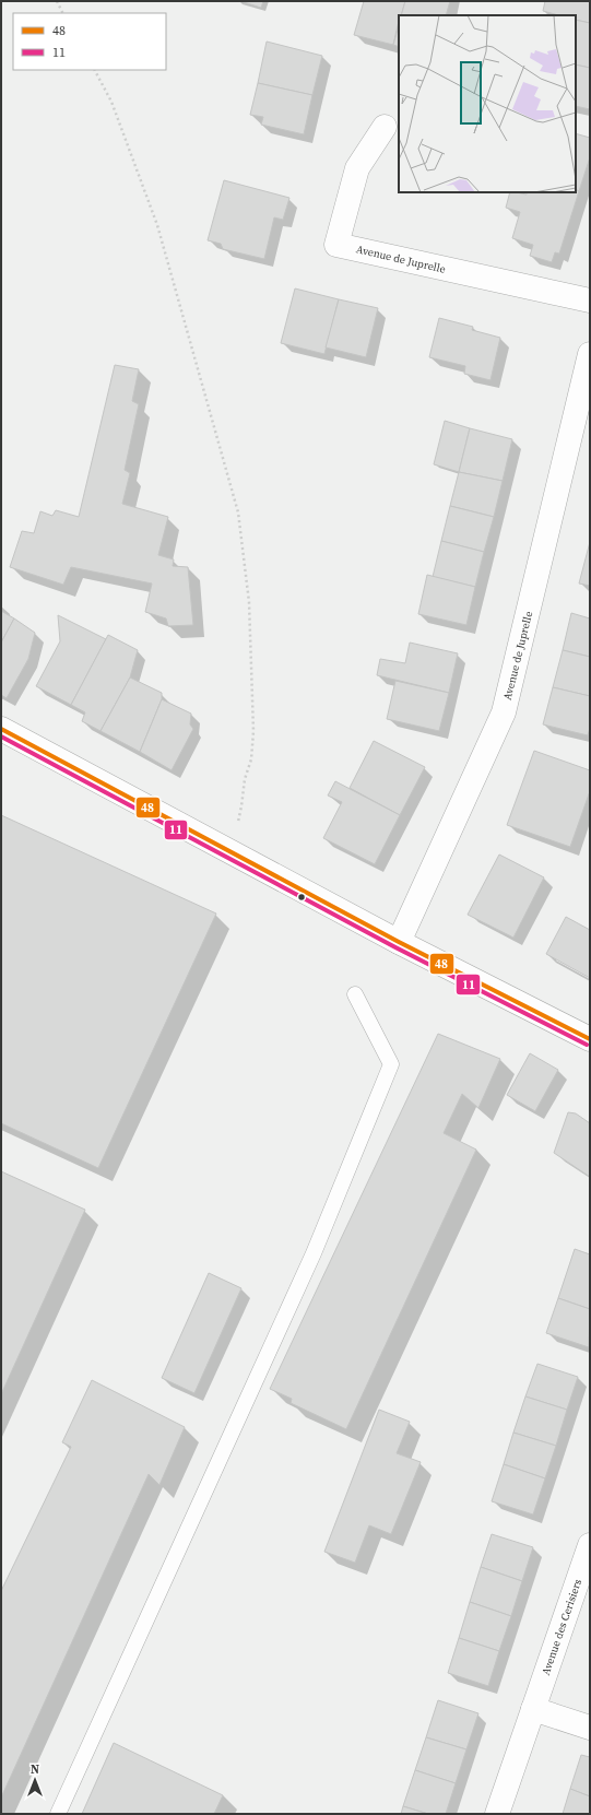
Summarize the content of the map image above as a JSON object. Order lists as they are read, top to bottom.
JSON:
{
  "streets": {
    "street": ["Avenue de Juprelle", "Avenue des Cerisiers"]
  },
  "lines": ["transit line 48", "transit line 11"],
  "legend": ["48", "11"],
  "north": "top"
}
